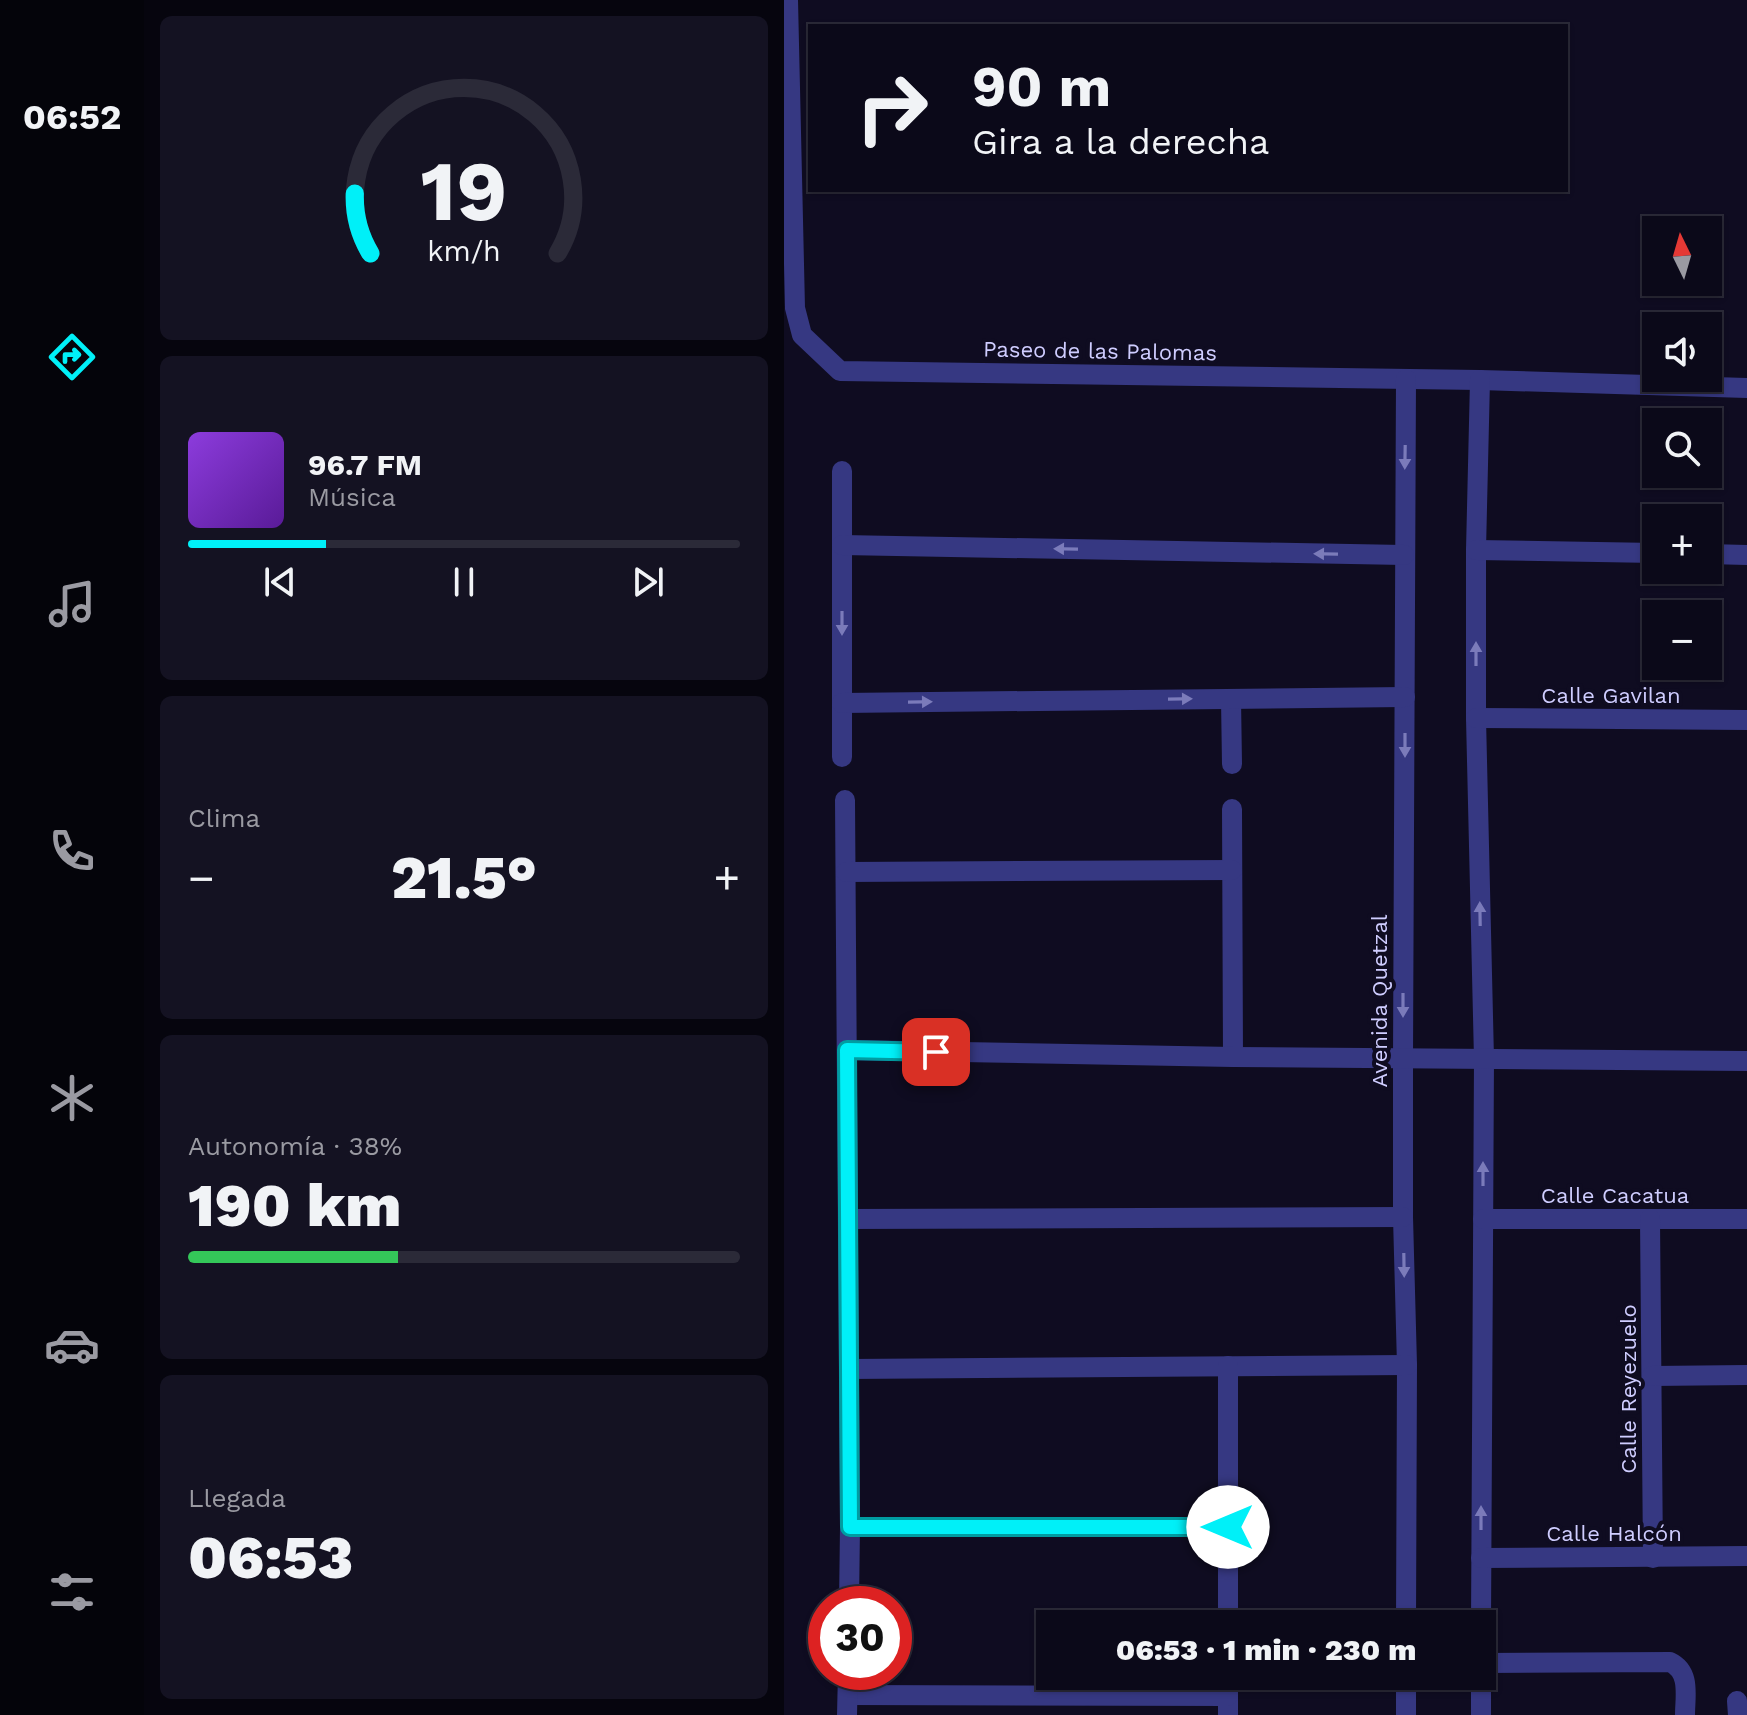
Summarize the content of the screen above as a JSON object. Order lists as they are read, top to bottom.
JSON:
{
  "streets": {
    "street": [
      "Paseo de las Palomas",
      "Calle Gavilan",
      "Avenida Quetzal",
      "Calle Cacatua",
      "Calle Reyezuelo",
      "Calle Halcón"
    ]
  },
  "crossings": [
    ["Paseo de las Palomas", "Avenida Quetzal"],
    ["Calle Cacatua", "Calle Reyezuelo"],
    ["Calle Reyezuelo", "Calle Halcón"]
  ],
  "north": "top",
  "page": {
    "tabs": "06:52",
    "turn": ["90 m", "Gira a la derecha"],
    "map_buttons": ["+", "−"],
    "song": ["96.7 FM", "Música"],
    "tile": [
      "Clima",
      ["Autonomía · 38%", "190 km"],
      ["Llegada", "06:53"]
    ],
    "heat": ["−", "21.5°", "+"],
    "limit": "30",
    "trip": "06:53 · 1 min · 230 m",
    "gauge": ["19", "km/h"]
  }
}
